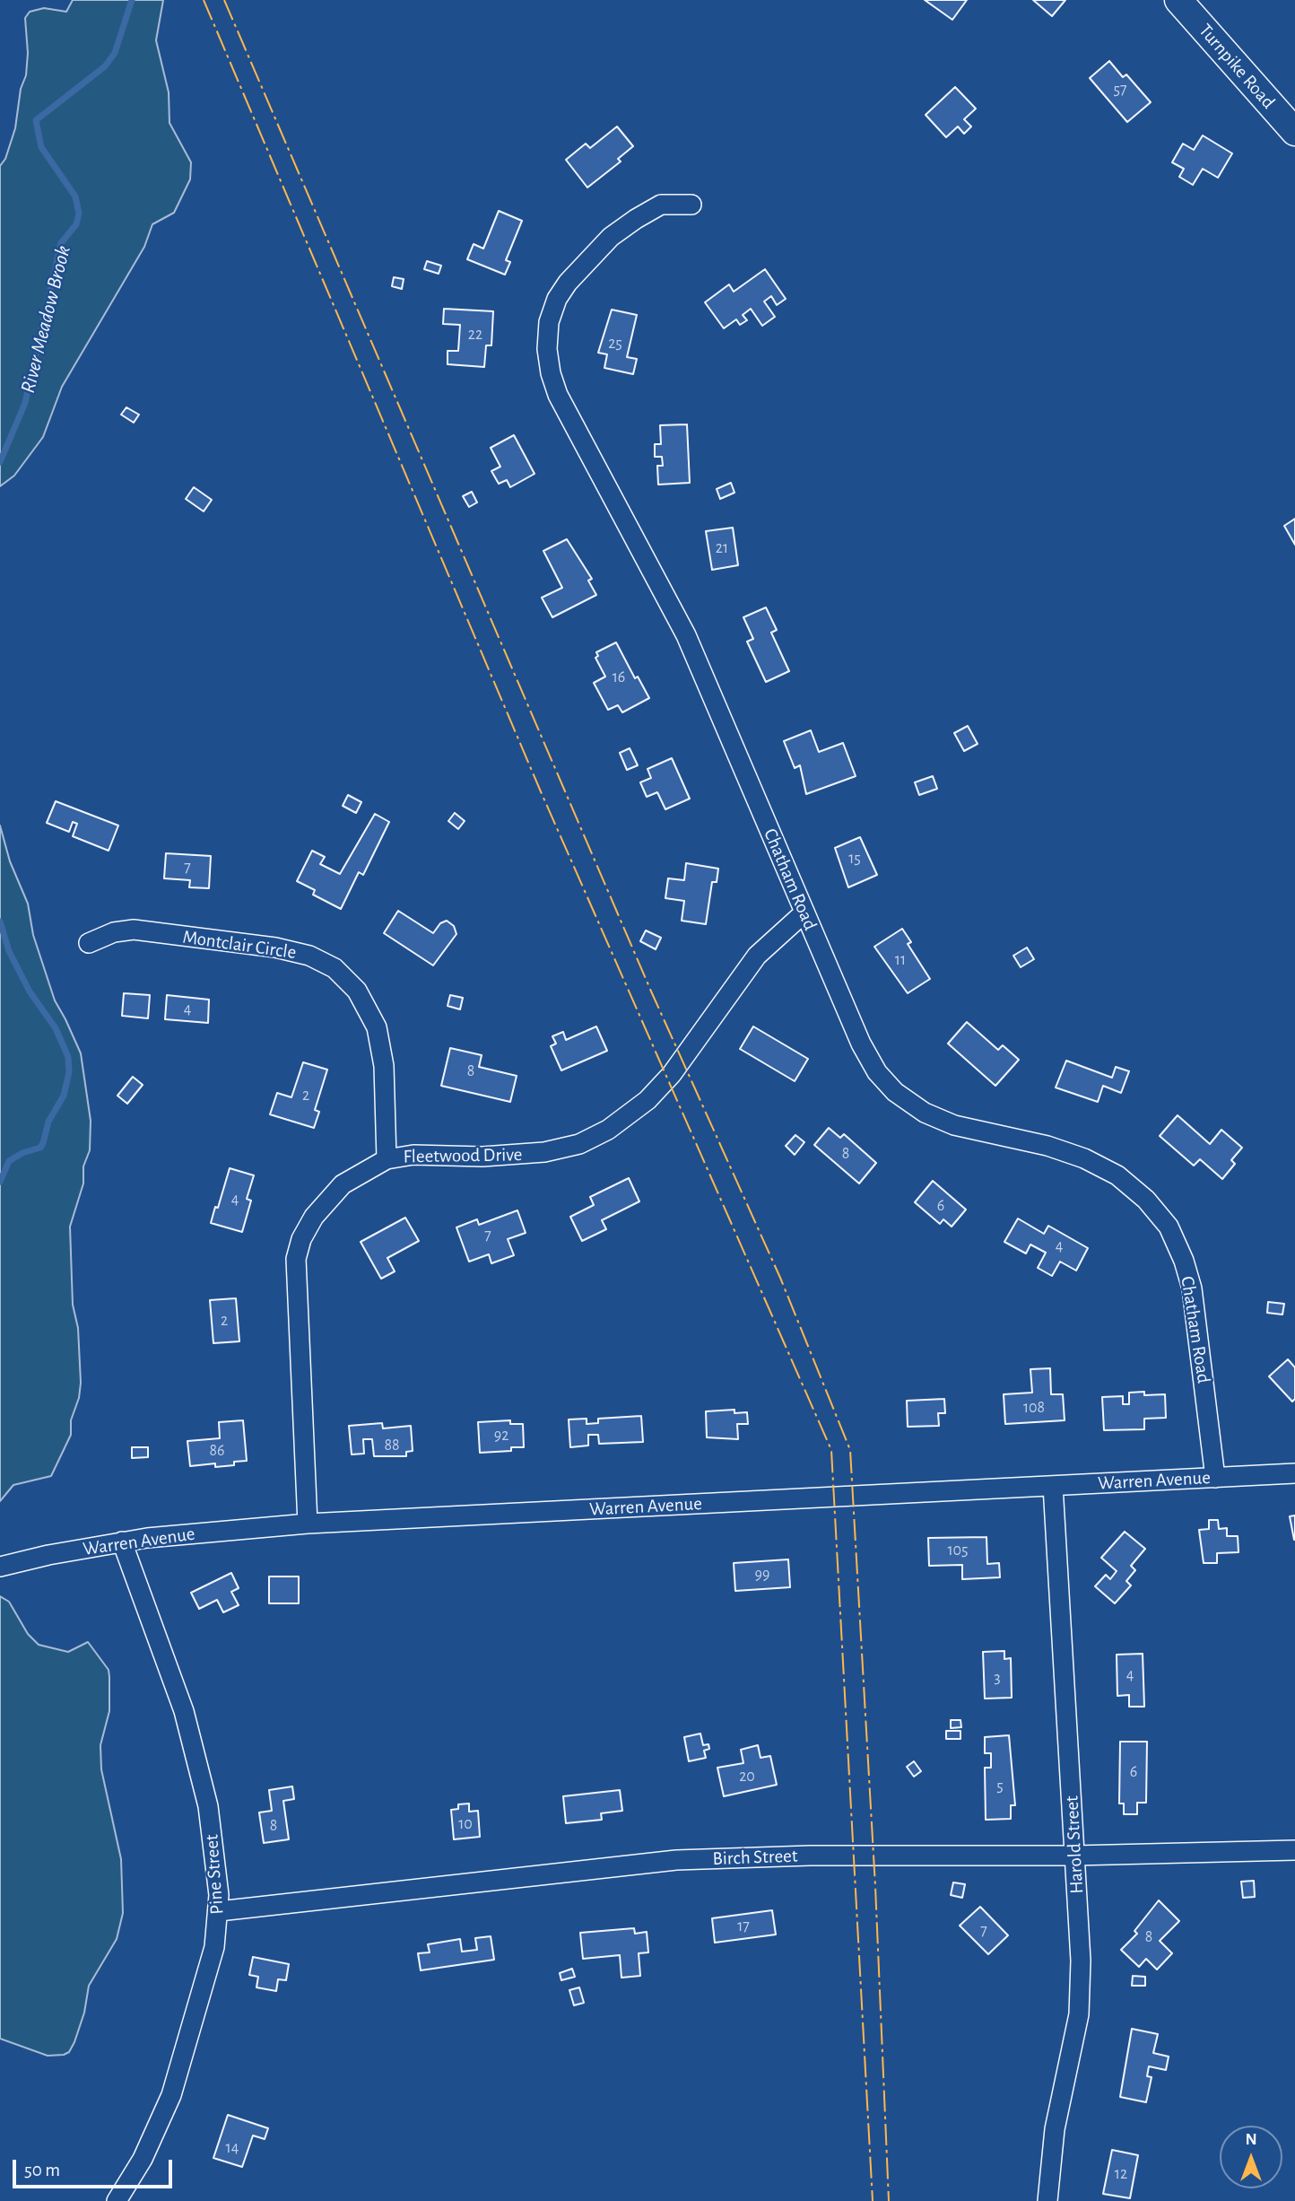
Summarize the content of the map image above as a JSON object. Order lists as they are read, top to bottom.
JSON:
{
  "streets": {
    "main road": ["Turnpike Road"],
    "street": [
      "Chatham Road",
      "Montclair Circle",
      "Fleetwood Drive",
      "Warren Avenue",
      "Harold Street",
      "Birch Street",
      "Pine Street"
    ]
  },
  "crossings": [
    ["Chatham Road", "Fleetwood Drive"],
    ["Chatham Road", "Warren Avenue"],
    ["Montclair Circle", "Fleetwood Drive"],
    ["Fleetwood Drive", "Warren Avenue"],
    ["Warren Avenue", "Harold Street"],
    ["Warren Avenue", "Pine Street"],
    ["Harold Street", "Birch Street"],
    ["Birch Street", "Pine Street"]
  ],
  "water": ["River Meadow Brook"],
  "house_numbers": [
    "57",
    "22",
    "25",
    "21",
    "16",
    "15",
    "7",
    "11",
    "4",
    "8",
    "2",
    "8",
    "4",
    "6",
    "7",
    "4",
    "2",
    "108",
    "92",
    "88",
    "86",
    "105",
    "99",
    "4",
    "3",
    "6",
    "20",
    "5",
    "10",
    "8",
    "17",
    "7",
    "8",
    "14",
    "12"
  ],
  "scale_bar": "50 m",
  "north": "top"
}
